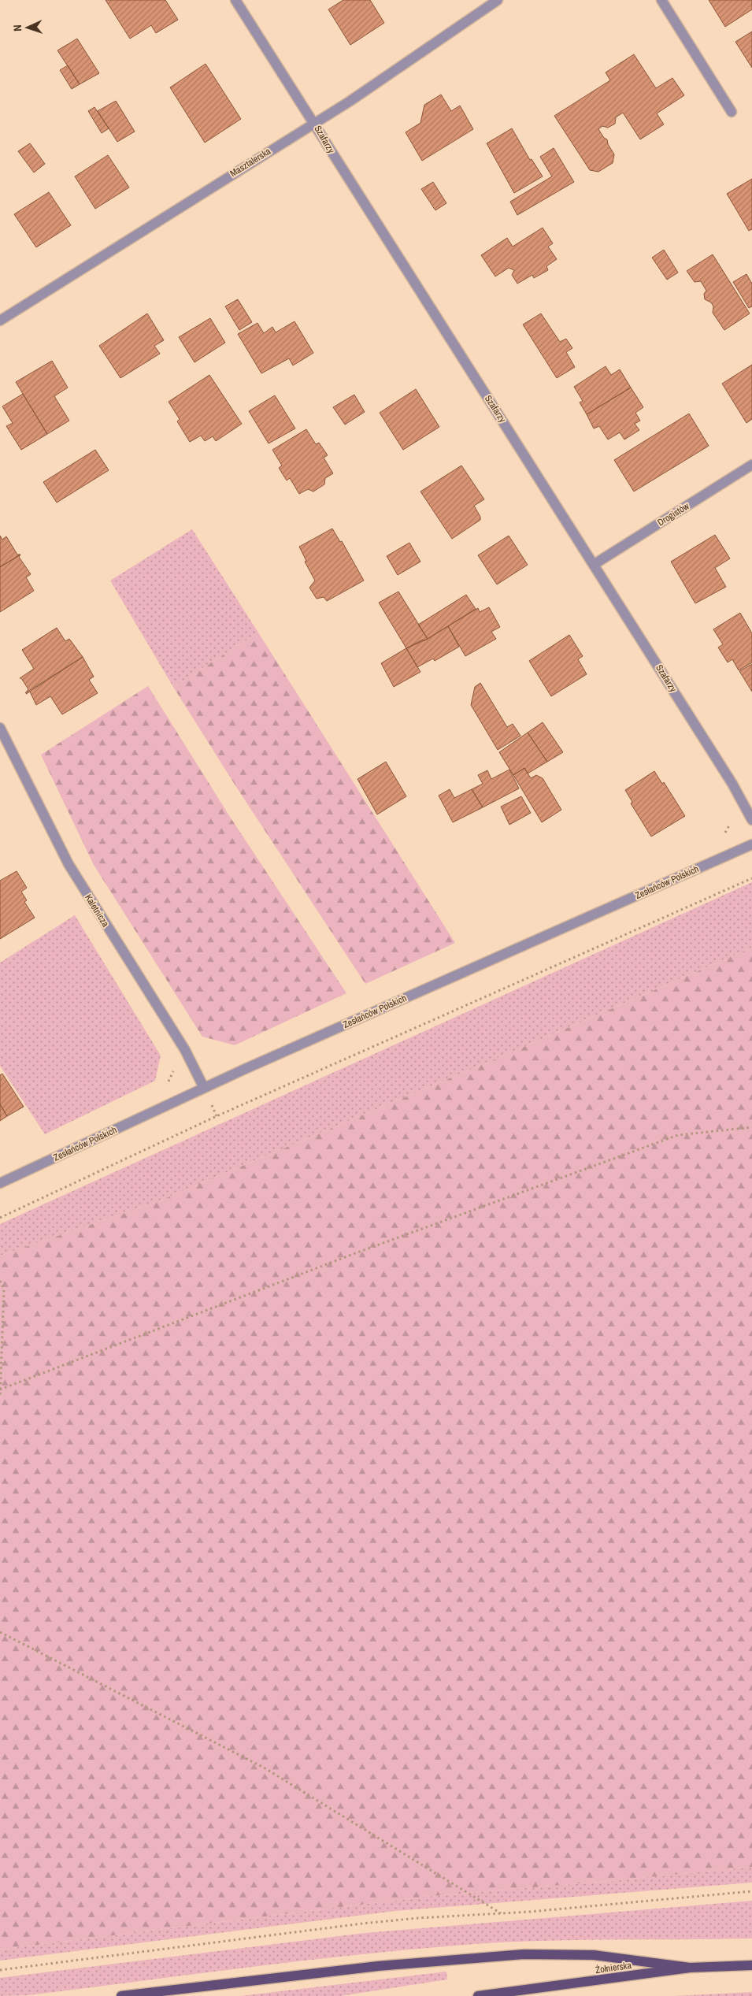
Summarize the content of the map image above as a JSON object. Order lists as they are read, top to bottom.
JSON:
{
  "streets": {
    "main road": ["Żołnierska"],
    "street": [
      "Szafarzy",
      "Masztalerska",
      "Drogistów",
      "Zesłańców Polskich",
      "Kaletnicza"
    ]
  },
  "crossings": [
    ["Szafarzy", "Masztalerska"],
    ["Szafarzy", "Drogistów"],
    ["Zesłańców Polskich", "Kaletnicza"]
  ],
  "north": "left"
}
